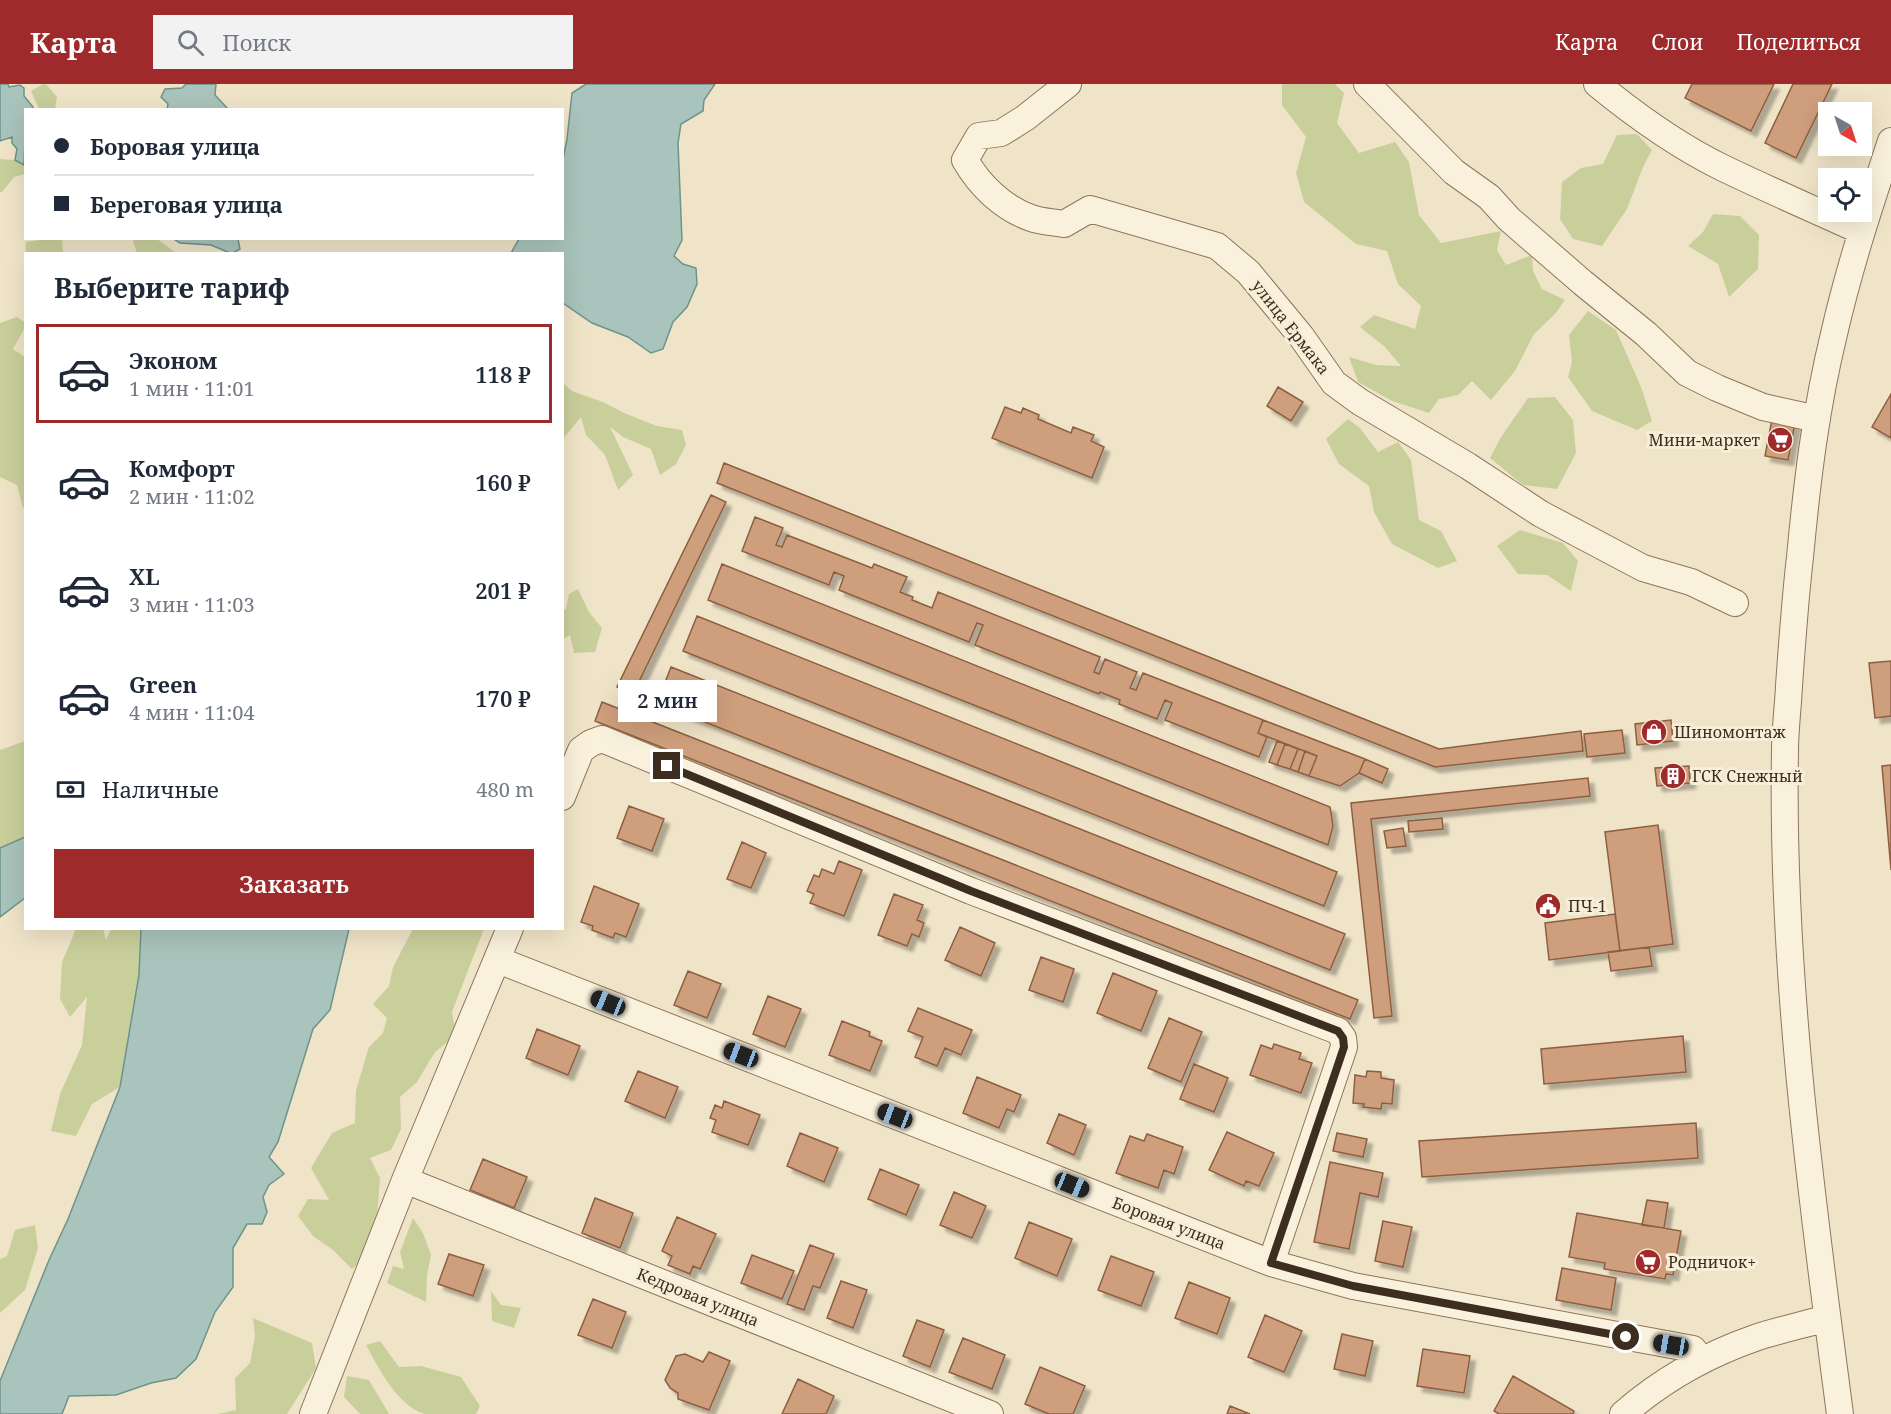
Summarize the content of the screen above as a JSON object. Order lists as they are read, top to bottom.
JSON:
{
  "streets": {
    "street": ["улица Ермака", "Боровая улица", "Кедровая улица"]
  },
  "places": {
    "supermarket": ["Мини-маркет", "Родничок+"],
    "shop": ["Шиномонтаж"],
    "building": ["ГСК Снежный"],
    "public building": ["ПЧ-1"]
  },
  "north": "bottom right",
  "page": {
    "header": "Карта",
    "search": "Поиск",
    "nav": ["Карта", "Слои", "Поделиться"],
    "banner": ["Боровая улица", "Береговая улица"],
    "heading": "Выберите тариф",
    "list": [
      {
        "name": "Эконом",
        "note": "1 мин · 11:01",
        "value": "118 ₽"
      },
      {
        "name": "Комфорт",
        "note": "2 мин · 11:02",
        "value": "160 ₽"
      },
      {
        "name": "XL",
        "note": "3 мин · 11:03",
        "value": "201 ₽"
      },
      {
        "name": "Green",
        "note": "4 мин · 11:04",
        "value": "170 ₽"
      }
    ],
    "bubble": "2 мин",
    "pay": ["Наличные", "480 m"],
    "buttons": "Заказать"
  }
}
